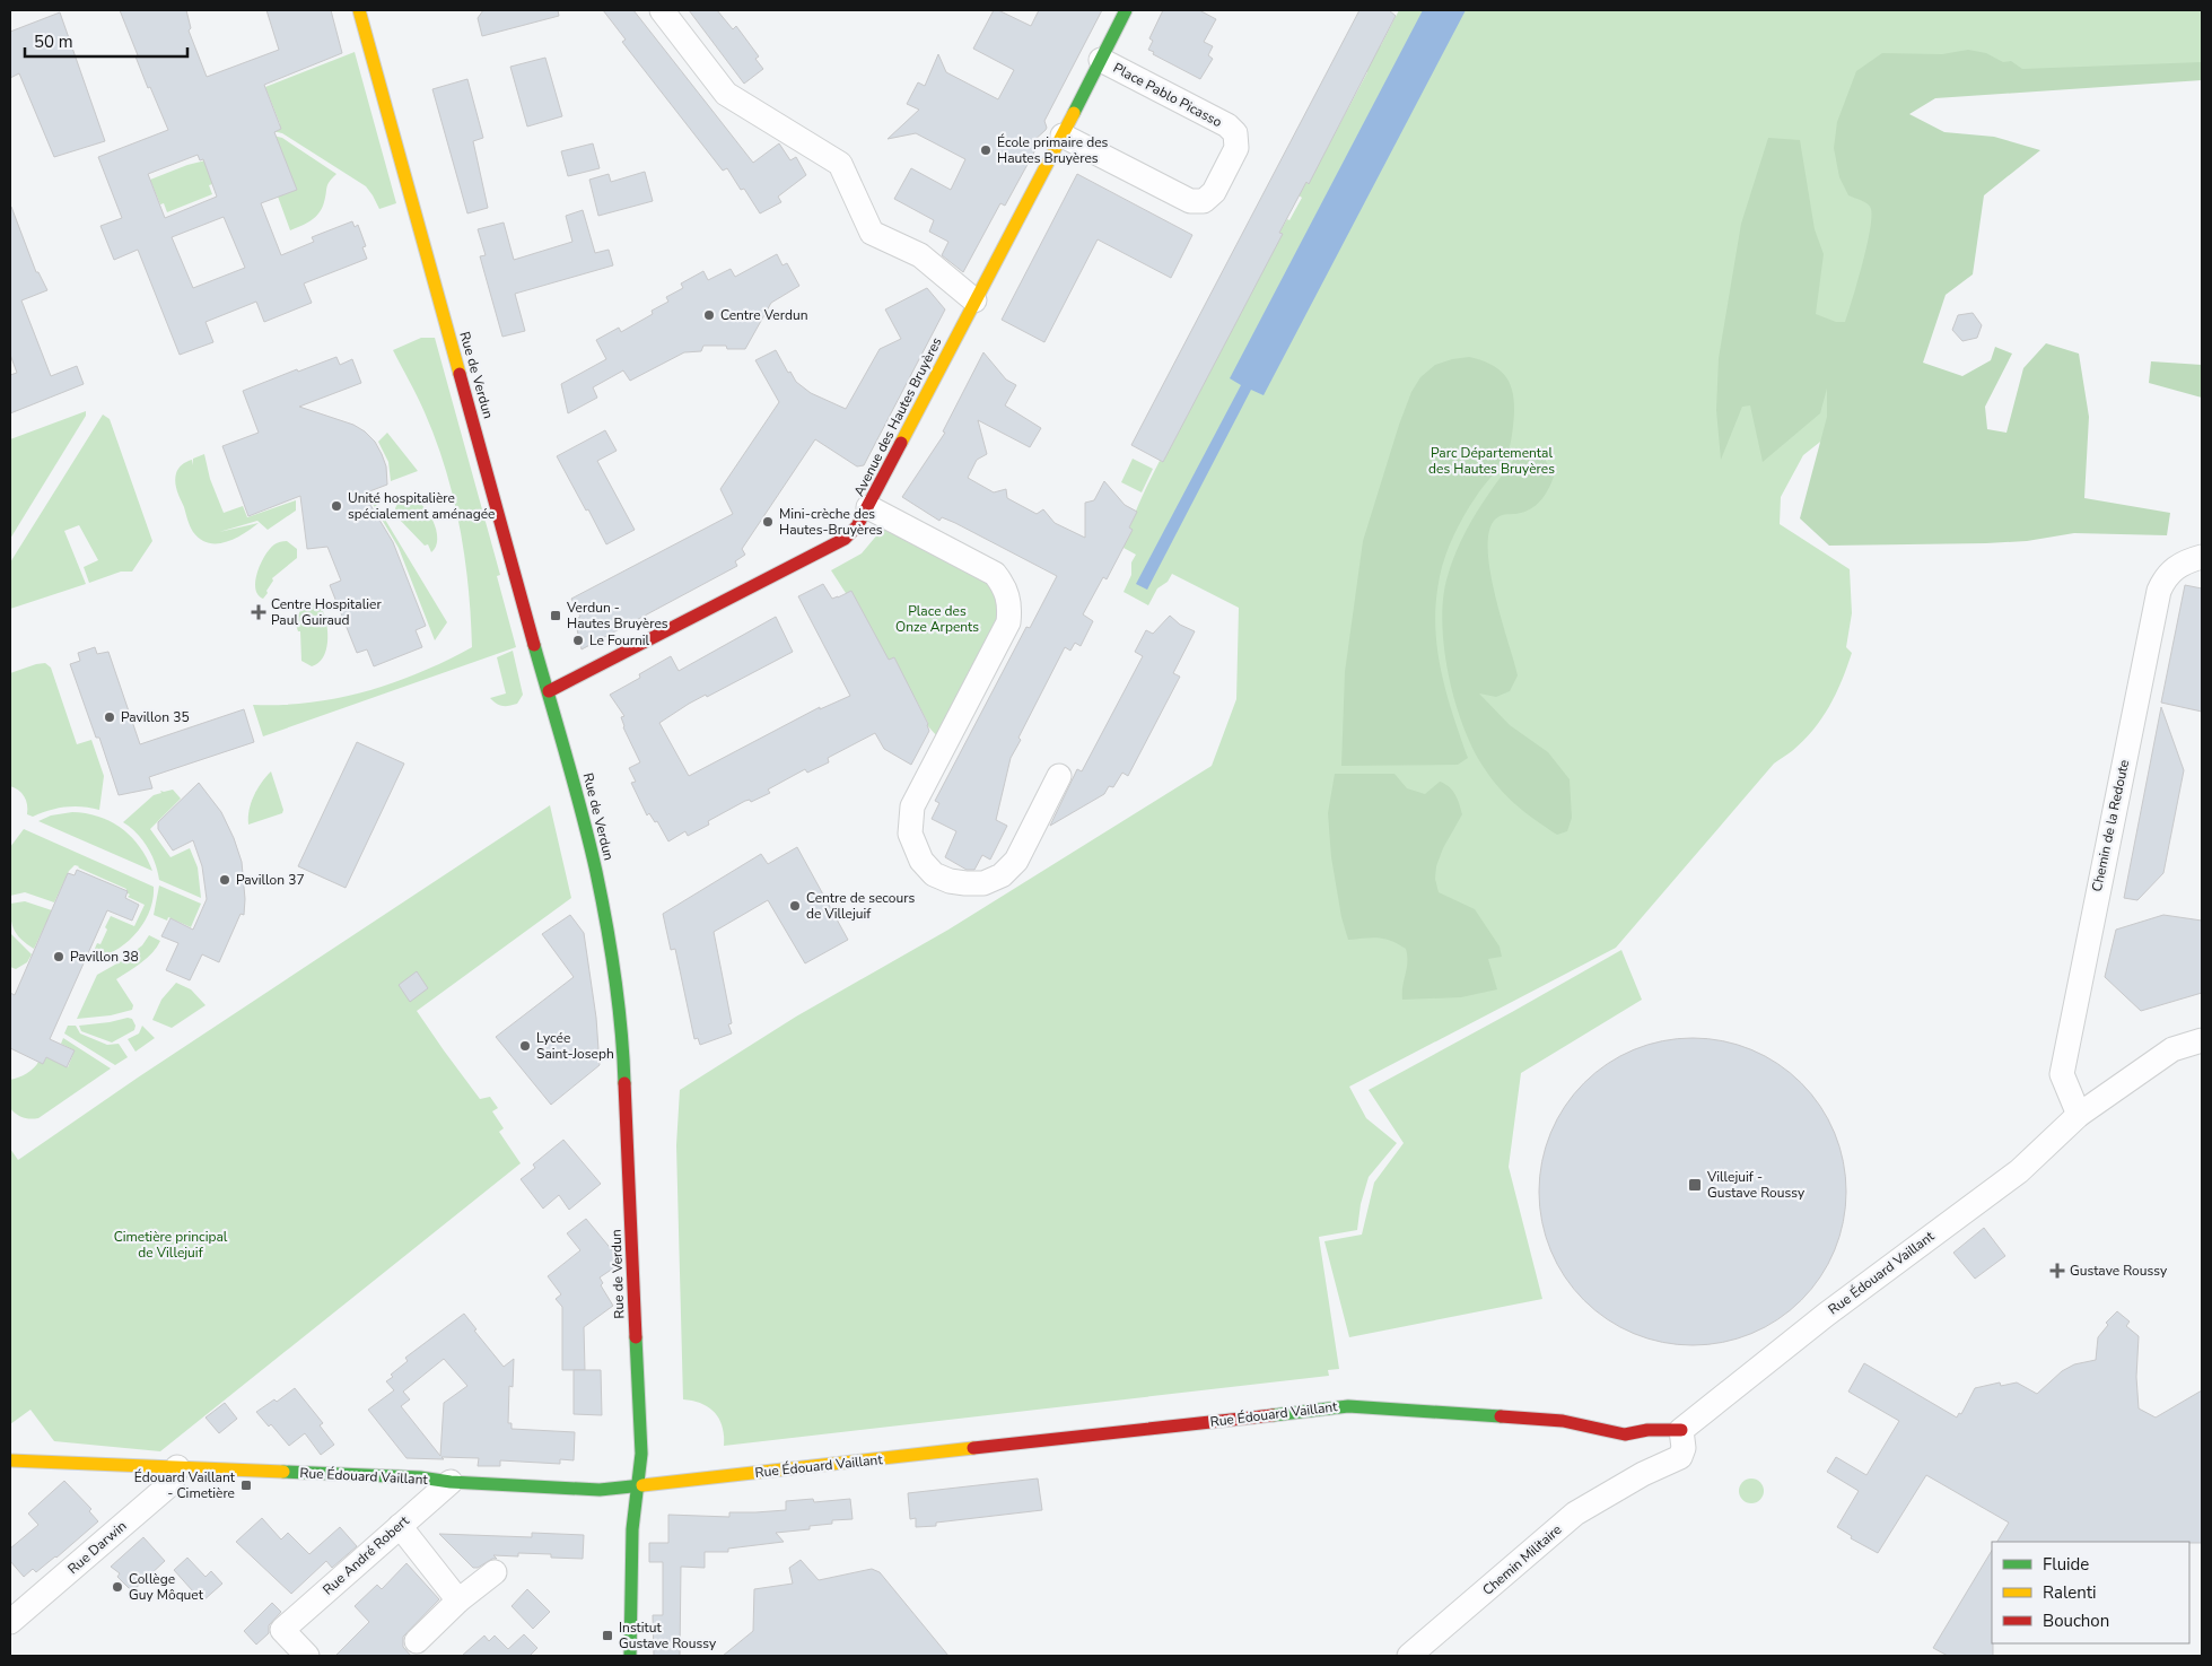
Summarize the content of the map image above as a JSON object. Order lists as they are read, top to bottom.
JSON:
{
  "streets": {
    "street": [
      "Place Pablo Picasso",
      "Rue de Verdun",
      "Avenue des Hautes Bruyères",
      "Chemin de la Redoute",
      "Rue Édouard Vaillant",
      "Rue Darwin",
      "Rue André Robert",
      "Chemin Militaire"
    ]
  },
  "crossings": [
    ["Place Pablo Picasso", "Avenue des Hautes Bruyères"],
    ["Rue de Verdun", "Avenue des Hautes Bruyères"],
    ["Rue de Verdun", "Rue Édouard Vaillant"],
    ["Chemin de la Redoute", "Rue Édouard Vaillant"],
    ["Rue Édouard Vaillant", "Rue Darwin"],
    ["Rue Édouard Vaillant", "Rue André Robert"],
    ["Rue Édouard Vaillant", "Chemin Militaire"]
  ],
  "parks": ["Parc Départemental des Hautes Bruyères", "Place des Onze Arpents", "Cimetière principal de Villejuif"],
  "places": {
    "other": [
      "École primaire des Hautes Bruyères",
      "Centre Verdun",
      "Unité hospitalière spécialement aménagée",
      "Mini-crèche des Hautes-Bruyères",
      "Le Fournil",
      "Pavillon 35",
      "Pavillon 37",
      "Centre de secours de Villejuif",
      "Pavillon 38",
      "Lycée Saint-Joseph",
      "Collège Guy Môquet"
    ],
    "health": ["Centre Hospitalier Paul Guiraud", "Gustave Roussy"],
    "transit": [
      "Verdun - Hautes Bruyères",
      "Villejuif - Gustave Roussy",
      "Édouard Vaillant - Cimetière",
      "Institut Gustave Roussy"
    ]
  },
  "legend": ["Fluide", "Ralenti", "Bouchon"],
  "scale_bar": "50 m"
}
